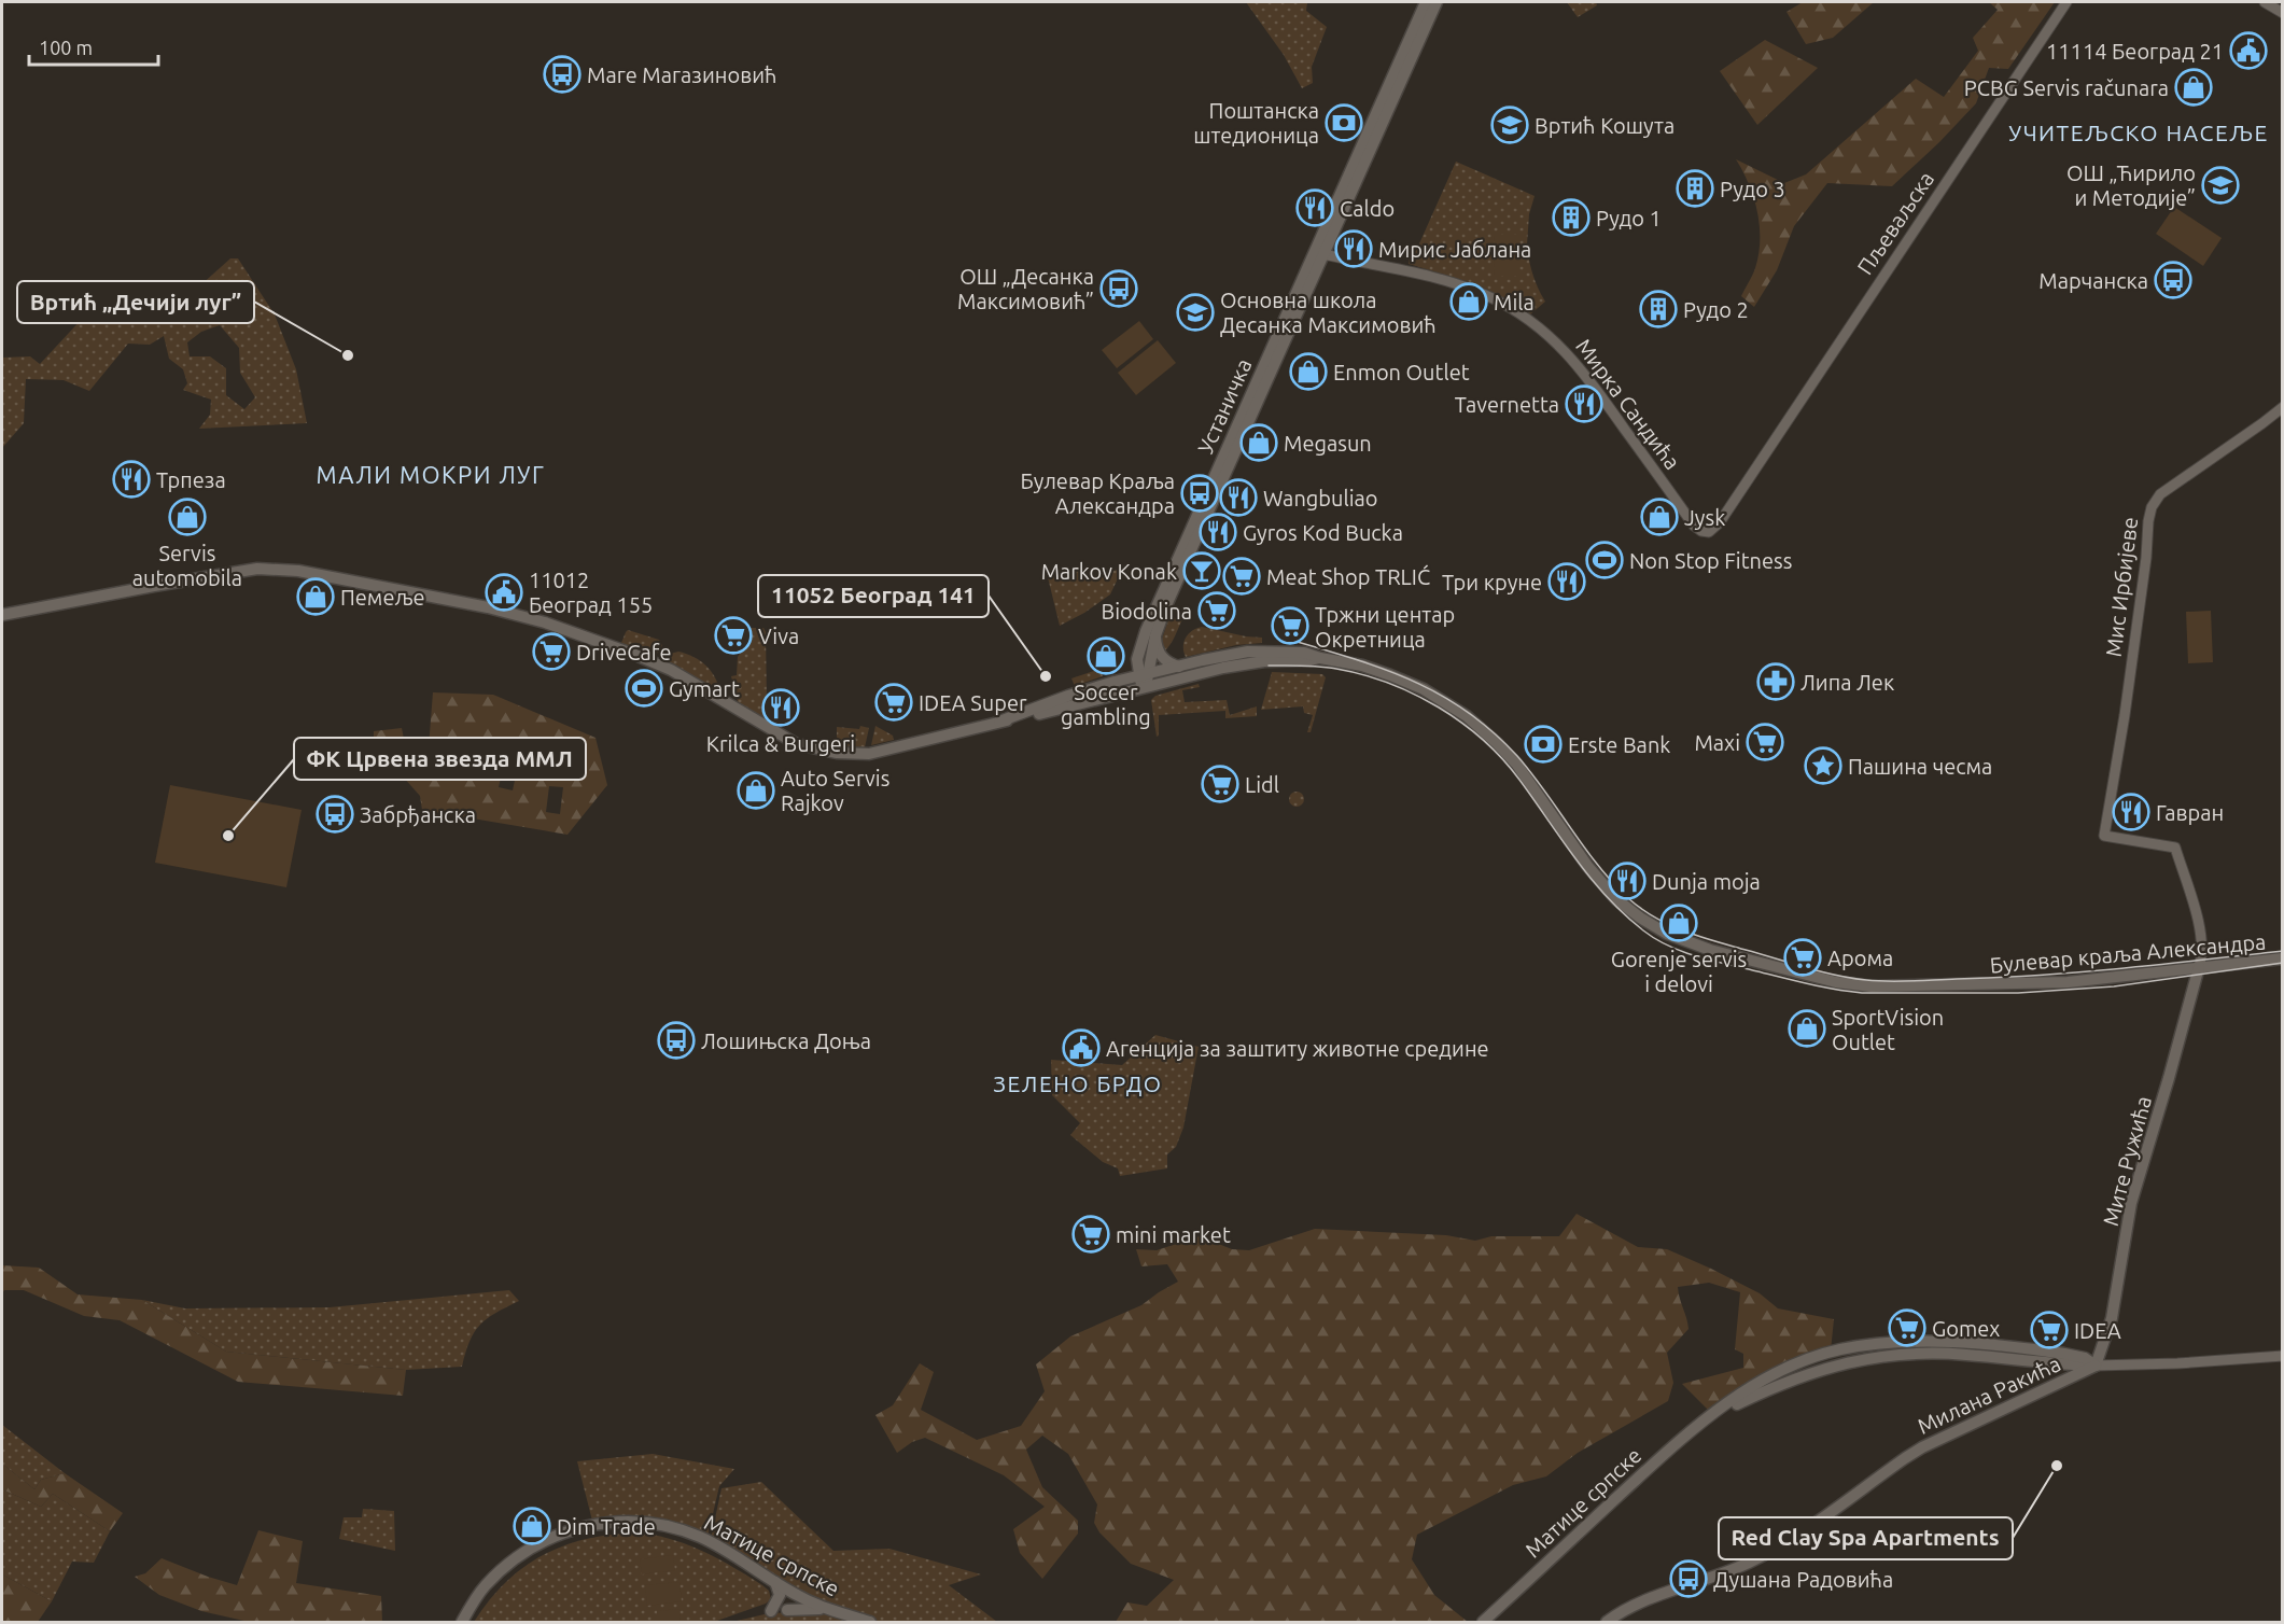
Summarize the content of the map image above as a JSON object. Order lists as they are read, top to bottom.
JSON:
{
  "streets": {
    "main road": [
      "Устаничка",
      "Булевар краља Александра",
      "Мите Ружића",
      "Милана Ракића",
      "Матице српске"
    ],
    "street": ["Пљеваљска", "Мирка Сандића", "Мис Ирбијеве"]
  },
  "crossings": [
    ["Пљеваљска", "Мирка Сандића"],
    ["Мирка Сандића", "Устаничка"],
    ["Устаничка", "Булевар краља Александра"],
    ["Мис Ирбијеве", "Булевар краља Александра"],
    ["Мис Ирбијеве", "Мите Ружића"],
    ["Булевар краља Александра", "Мите Ружића"],
    ["Мите Ружића", "Милана Ракића"],
    ["Мите Ружића", "Матице српске"],
    ["Милана Ракића", "Матице српске"]
  ],
  "districts": ["УЧИТЕЉСКО НАСЕЉЕ", "МАЛИ МОКРИ ЛУГ", "ЗЕЛЕНО БРДО"],
  "places": {
    "public building": ["11114 Београд 21", "11012 Београд 155", "Агенција за заштиту животне средине"],
    "bus stop": [
      "Маге Магазиновић",
      "Марчанска",
      "ОШ „Десанка Максимовић”",
      "Булевар Краља Александра",
      "Забрђанска",
      "Лошињска Доња",
      "Душана Радовића"
    ],
    "shop": [
      "PCBG Servis računara",
      "Mila",
      "Enmon Outlet",
      "Megasun",
      "Servis automobila",
      "Jysk",
      "Пемеље",
      "Soccer gambling",
      "Auto Servis Rajkov",
      "Gorenje servis i delovi",
      "SportVision Outlet",
      "Dim Trade"
    ],
    "bank": ["Поштанска штедионица", "Erste Bank"],
    "school or university": ["Вртић Кошута", "ОШ „Ћирило и Методије”", "Основна школа Десанка Максимовић"],
    "building": ["Рудо 3", "Рудо 1", "Рудо 2"],
    "restaurant": [
      "Caldo",
      "Мирис Јаблана",
      "Tavernetta",
      "Трпеза",
      "Wangbuliao",
      "Gyros Kod Bucka",
      "Три круне",
      "Krilca & Burgeri",
      "Гавран",
      "Dunja moja"
    ],
    "other": [
      "Вртић „Дечији луг”",
      "11052 Београд 141",
      "ФК Црвена звезда ММЛ",
      "Red Clay Spa Apartments"
    ],
    "sports": ["Non Stop Fitness", "Gymart"],
    "bar": ["Markov Konak"],
    "supermarket": [
      "Meat Shop TRLIĆ",
      "Biodolina",
      "Тржни центар Окретница",
      "Viva",
      "DriveCafe",
      "IDEA Super",
      "Maxi",
      "Lidl",
      "Арома",
      "mini market",
      "Gomex",
      "IDEA"
    ],
    "pharmacy": ["Липа Лек"],
    "place": ["Пашина чесма"]
  },
  "scale_bar": "100 m"
}
